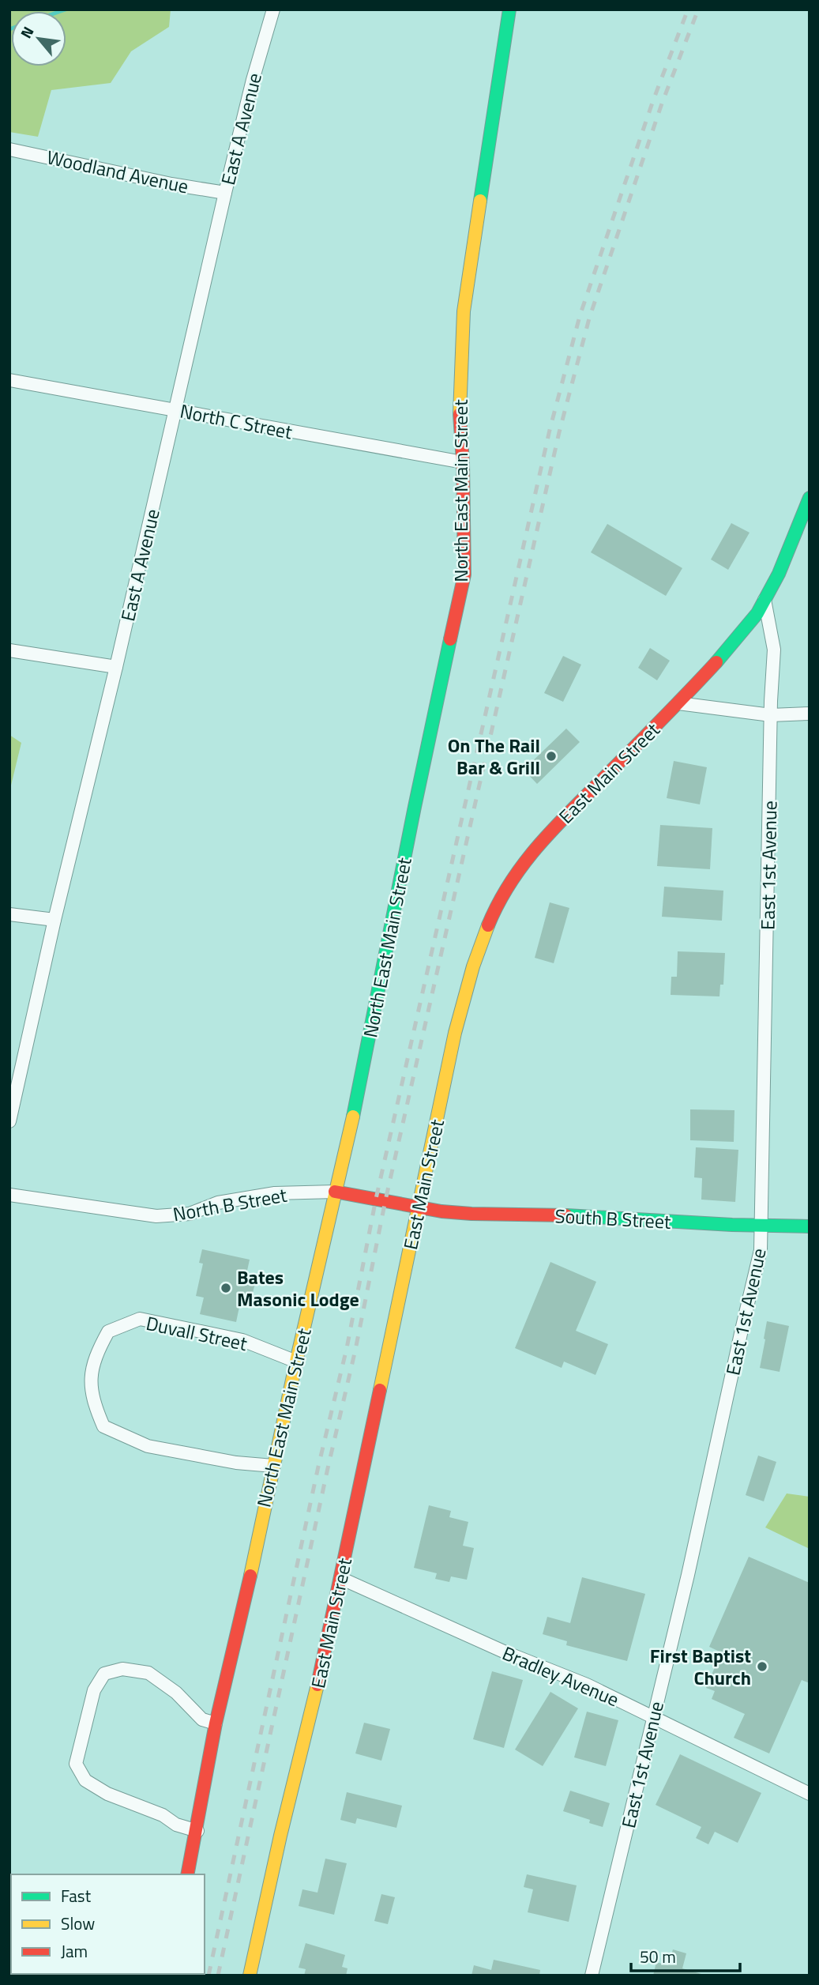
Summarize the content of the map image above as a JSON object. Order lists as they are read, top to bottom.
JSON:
{
  "streets": {
    "street": [
      "East A Avenue",
      "Woodland Avenue",
      "North C Street",
      "North East Main Street",
      "East Main Street",
      "East 1st Avenue",
      "North B Street",
      "South B Street",
      "Duvall Street",
      "Bradley Avenue"
    ]
  },
  "crossings": [
    ["East A Avenue", "Woodland Avenue"],
    ["East A Avenue", "North C Street"],
    ["North C Street", "North East Main Street"],
    ["North East Main Street", "North B Street"],
    ["North East Main Street", "Duvall Street"],
    ["East Main Street", "East 1st Avenue"],
    ["East Main Street", "North B Street"],
    ["East Main Street", "South B Street"],
    ["East Main Street", "Bradley Avenue"],
    ["East 1st Avenue", "South B Street"],
    ["East 1st Avenue", "Bradley Avenue"],
    ["North B Street", "South B Street"]
  ],
  "places": ["On The Rail Bar & Grill", "Bates Masonic Lodge", "First Baptist Church"],
  "legend": ["Fast", "Slow", "Jam"],
  "scale_bar": "50 m",
  "north": "top left"
}
